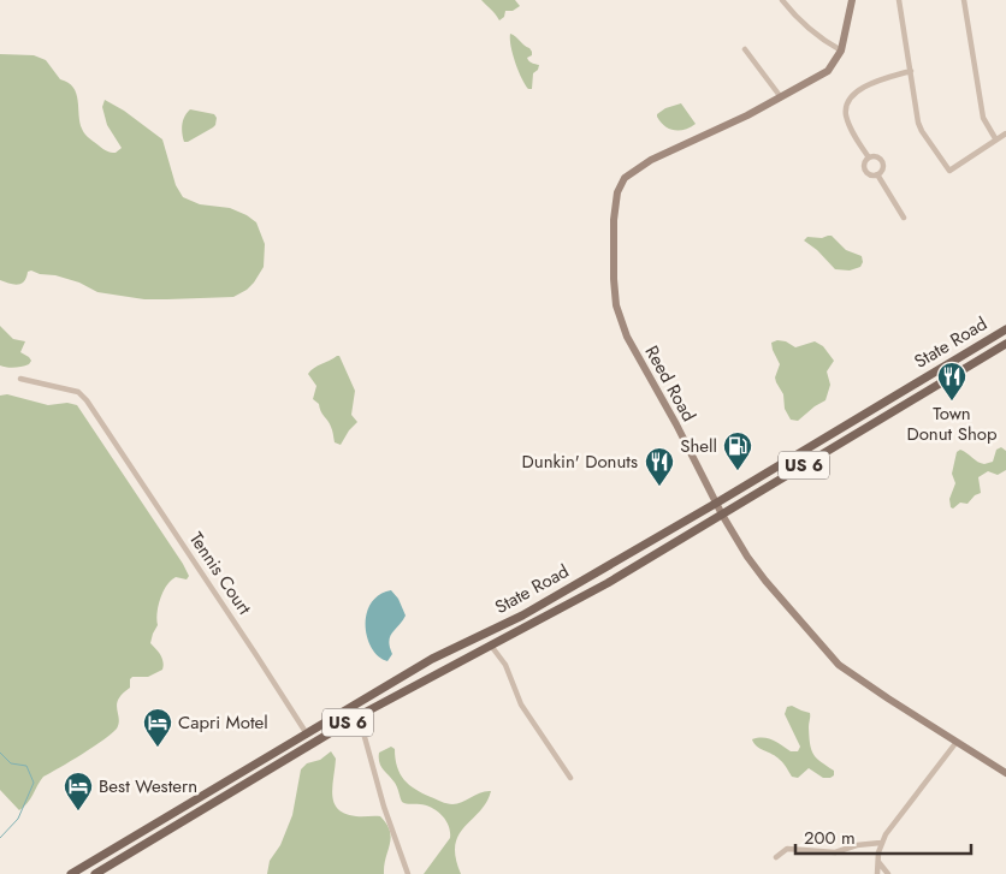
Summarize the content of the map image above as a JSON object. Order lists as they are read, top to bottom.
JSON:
{
  "streets": {
    "main road": ["State Road", "US 6"],
    "street": ["Reed Road", "Tennis Court"]
  },
  "crossings": [
    ["State Road", "Reed Road"],
    ["State Road", "Tennis Court"]
  ],
  "places": {
    "restaurant": ["Town Donut Shop", "Dunkin' Donuts"],
    "fuel station": ["Shell"],
    "hotel": ["Capri Motel", "Best Western"]
  },
  "scale_bar": "200 m"
}
